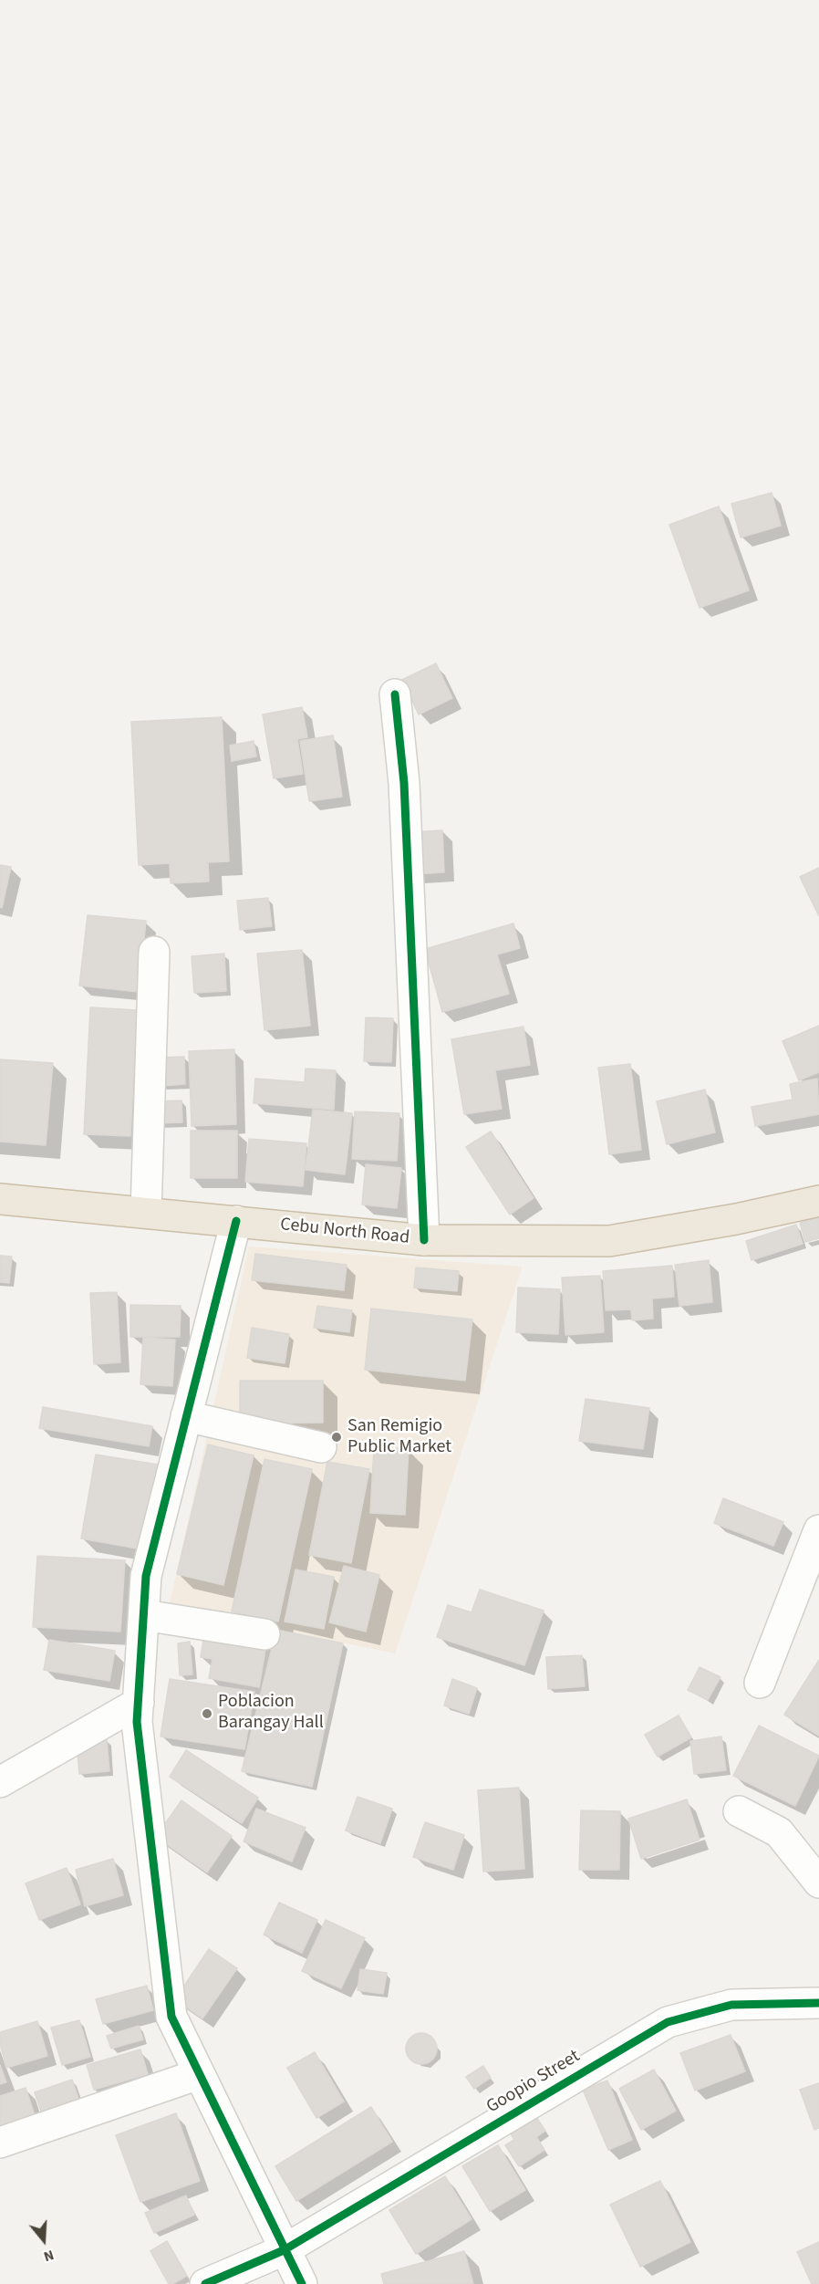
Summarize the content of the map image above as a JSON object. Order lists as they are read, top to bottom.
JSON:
{
  "streets": {
    "highway": ["Cebu North Road"],
    "street": ["Goopio Street"]
  },
  "places": ["San Remigio Public Market", "Poblacion Barangay Hall"],
  "north": "bottom"
}
